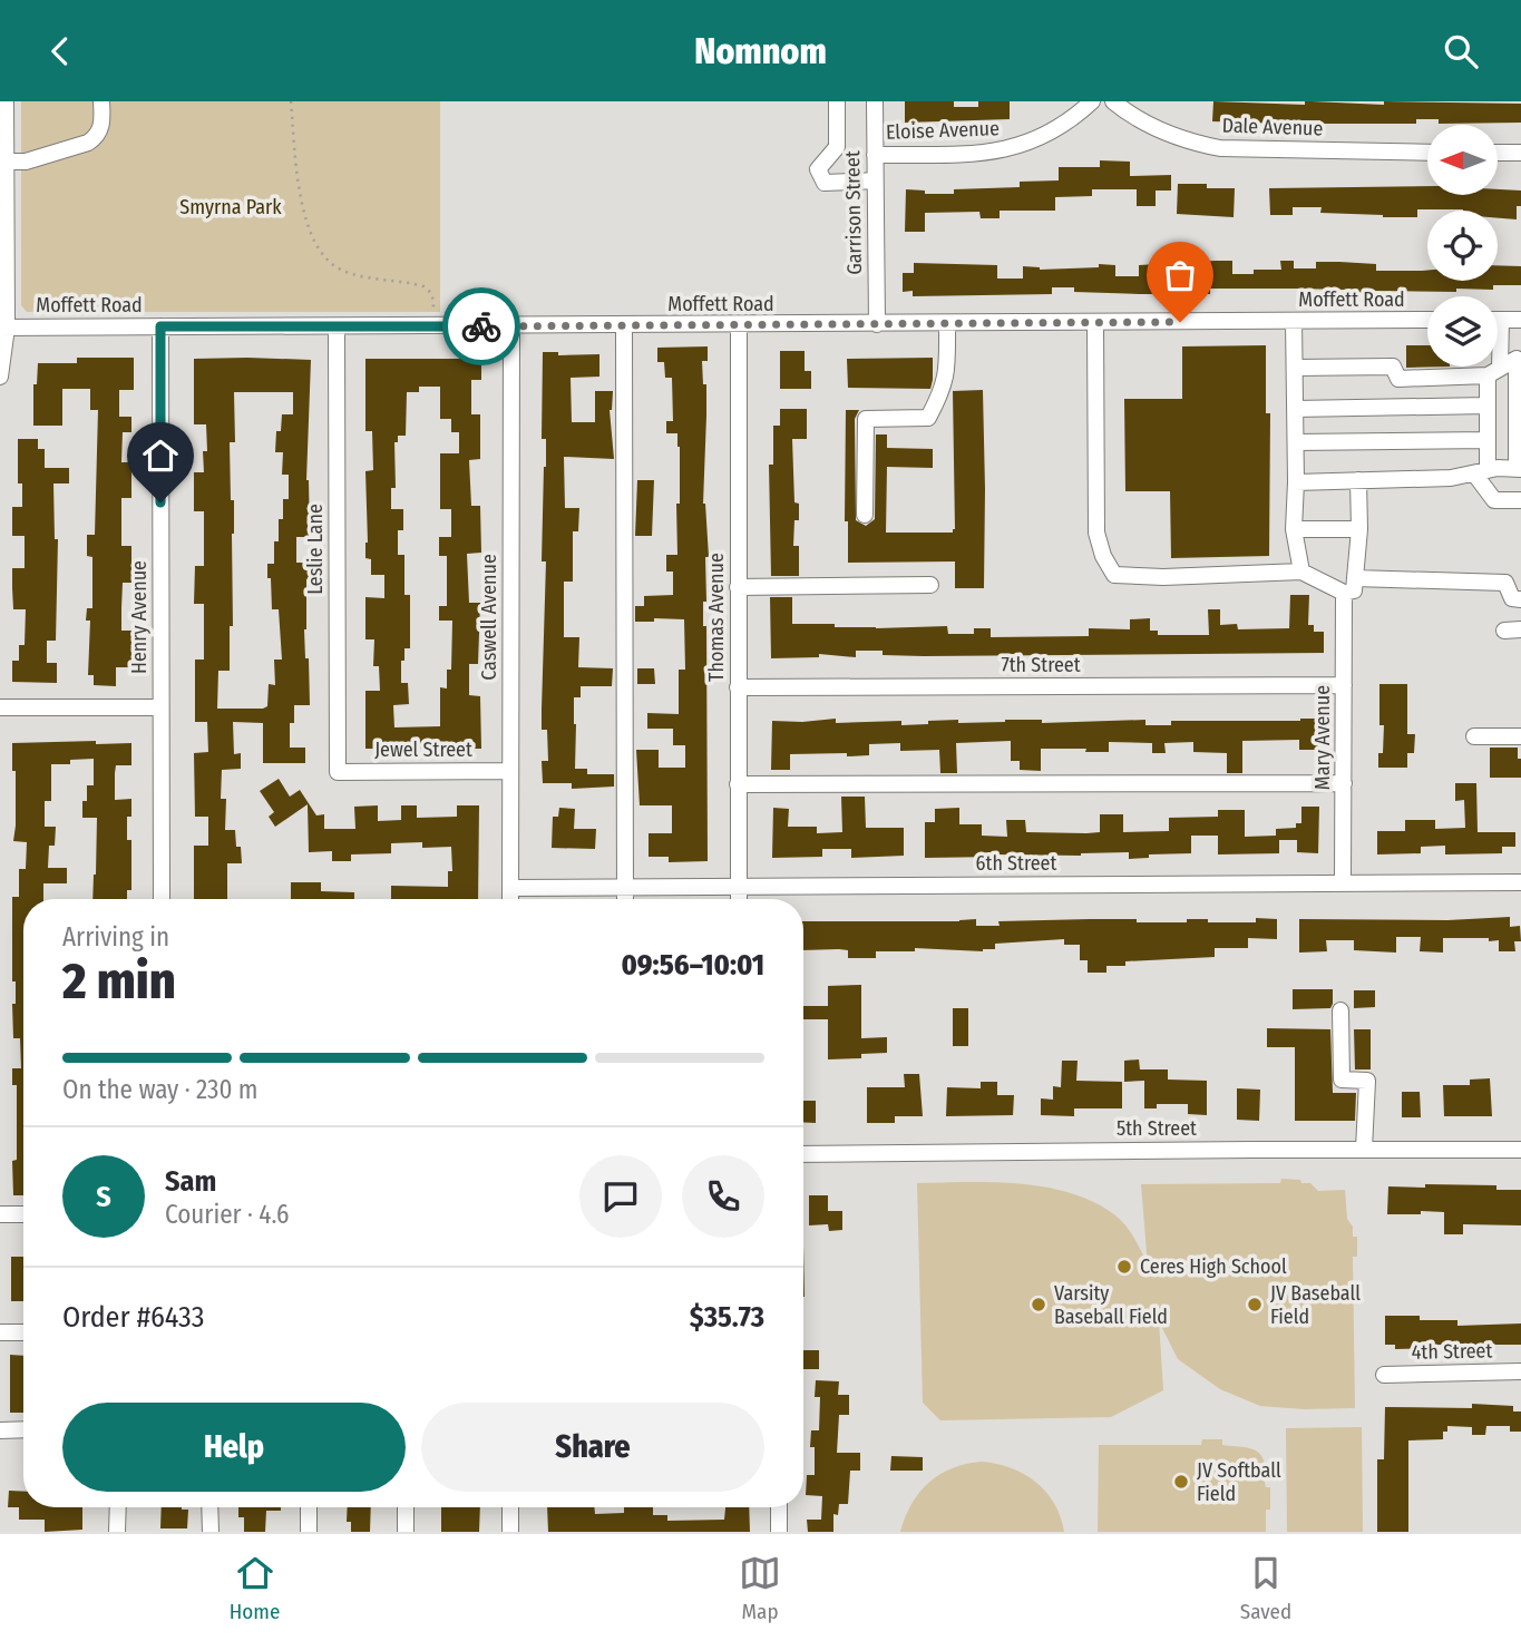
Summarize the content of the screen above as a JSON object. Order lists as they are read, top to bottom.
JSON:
{
  "streets": {
    "street": [
      "Dale Avenue",
      "Eloise Avenue",
      "Garrison Street",
      "Moffett Road",
      "Leslie Lane",
      "Henry Avenue",
      "Caswell Avenue",
      "Thomas Avenue",
      "7th Street",
      "Mary Avenue",
      "Jewel Street",
      "6th Street",
      "5th Street",
      "4th Street"
    ]
  },
  "crossings": [
    ["Eloise Avenue", "Garrison Street"],
    ["Garrison Street", "Moffett Road"],
    ["Moffett Road", "Leslie Lane"],
    ["Moffett Road", "Henry Avenue"],
    ["Moffett Road", "Caswell Avenue"],
    ["Moffett Road", "Thomas Avenue"],
    ["Leslie Lane", "Jewel Street"],
    ["Caswell Avenue", "Jewel Street"],
    ["Caswell Avenue", "6th Street"],
    ["Thomas Avenue", "7th Street"],
    ["Thomas Avenue", "6th Street"],
    ["7th Street", "Mary Avenue"],
    ["Mary Avenue", "6th Street"]
  ],
  "parks": ["Smyrna Park"],
  "places": [
    "Ceres High School",
    "Varsity Baseball Field",
    "JV Baseball Field",
    "JV Softball Field"
  ],
  "north": "left",
  "page": {
    "header": "Nomnom",
    "heading": ["2 min", "Arriving in", "09:56–10:01"],
    "panel": [
      "Sam",
      "Courier · 4.6",
      "Order #6433",
      "$35.73"
    ],
    "bar": "On the way · 230 m",
    "round": "S",
    "buttons": ["Help", "Share"],
    "tabs": ["Home", "Map", "Saved"]
  }
}
